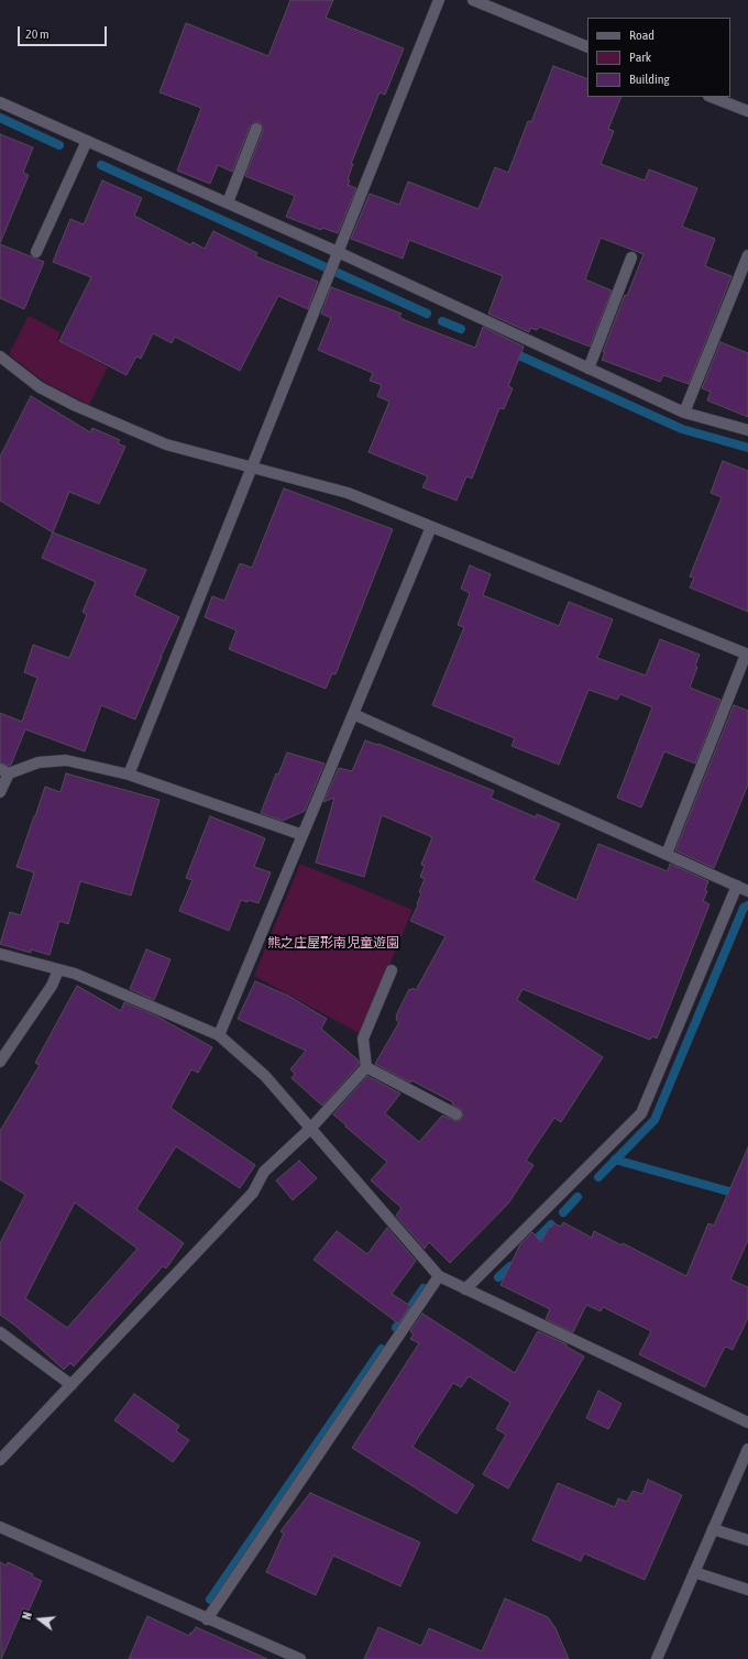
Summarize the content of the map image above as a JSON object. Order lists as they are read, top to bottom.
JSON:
{
  "parks": ["熊之庄屋形南児童遊園"],
  "legend": ["Road", "Park", "Building"],
  "scale_bar": "20 m",
  "north": "left"
}
